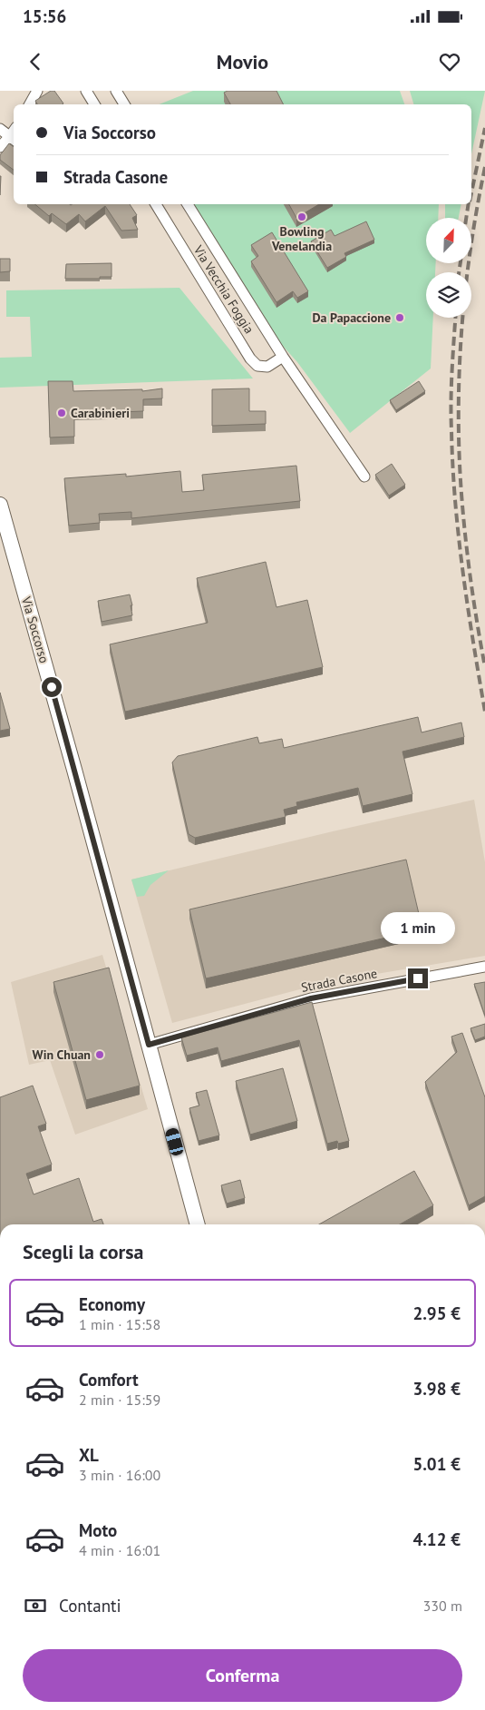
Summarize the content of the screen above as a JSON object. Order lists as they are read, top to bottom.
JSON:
{
  "streets": {
    "main road": ["Via Soccorso"],
    "street": ["Via Vecchia Foggia", "Strada Casone"]
  },
  "crossings": [
    ["Via Soccorso", "Strada Casone"]
  ],
  "places": [
    "Bowling Venelandia",
    "Da Papaccione",
    "Carabinieri",
    "Win Chuan"
  ],
  "north": "top right",
  "page": {
    "status": "15:56",
    "header": "Movio",
    "banner": ["Via Soccorso", "Strada Casone"],
    "bubble": "1 min",
    "heading": "Scegli la corsa",
    "list": [
      {
        "name": "Economy",
        "note": "1 min · 15:58",
        "value": "2.95 €"
      },
      {
        "name": "Comfort",
        "note": "2 min · 15:59",
        "value": "3.98 €"
      },
      {
        "name": "XL",
        "note": "3 min · 16:00",
        "value": "5.01 €"
      },
      {
        "name": "Moto",
        "note": "4 min · 16:01",
        "value": "4.12 €"
      }
    ],
    "pay": ["Contanti", "330 m"],
    "buttons": "Conferma"
  }
}
